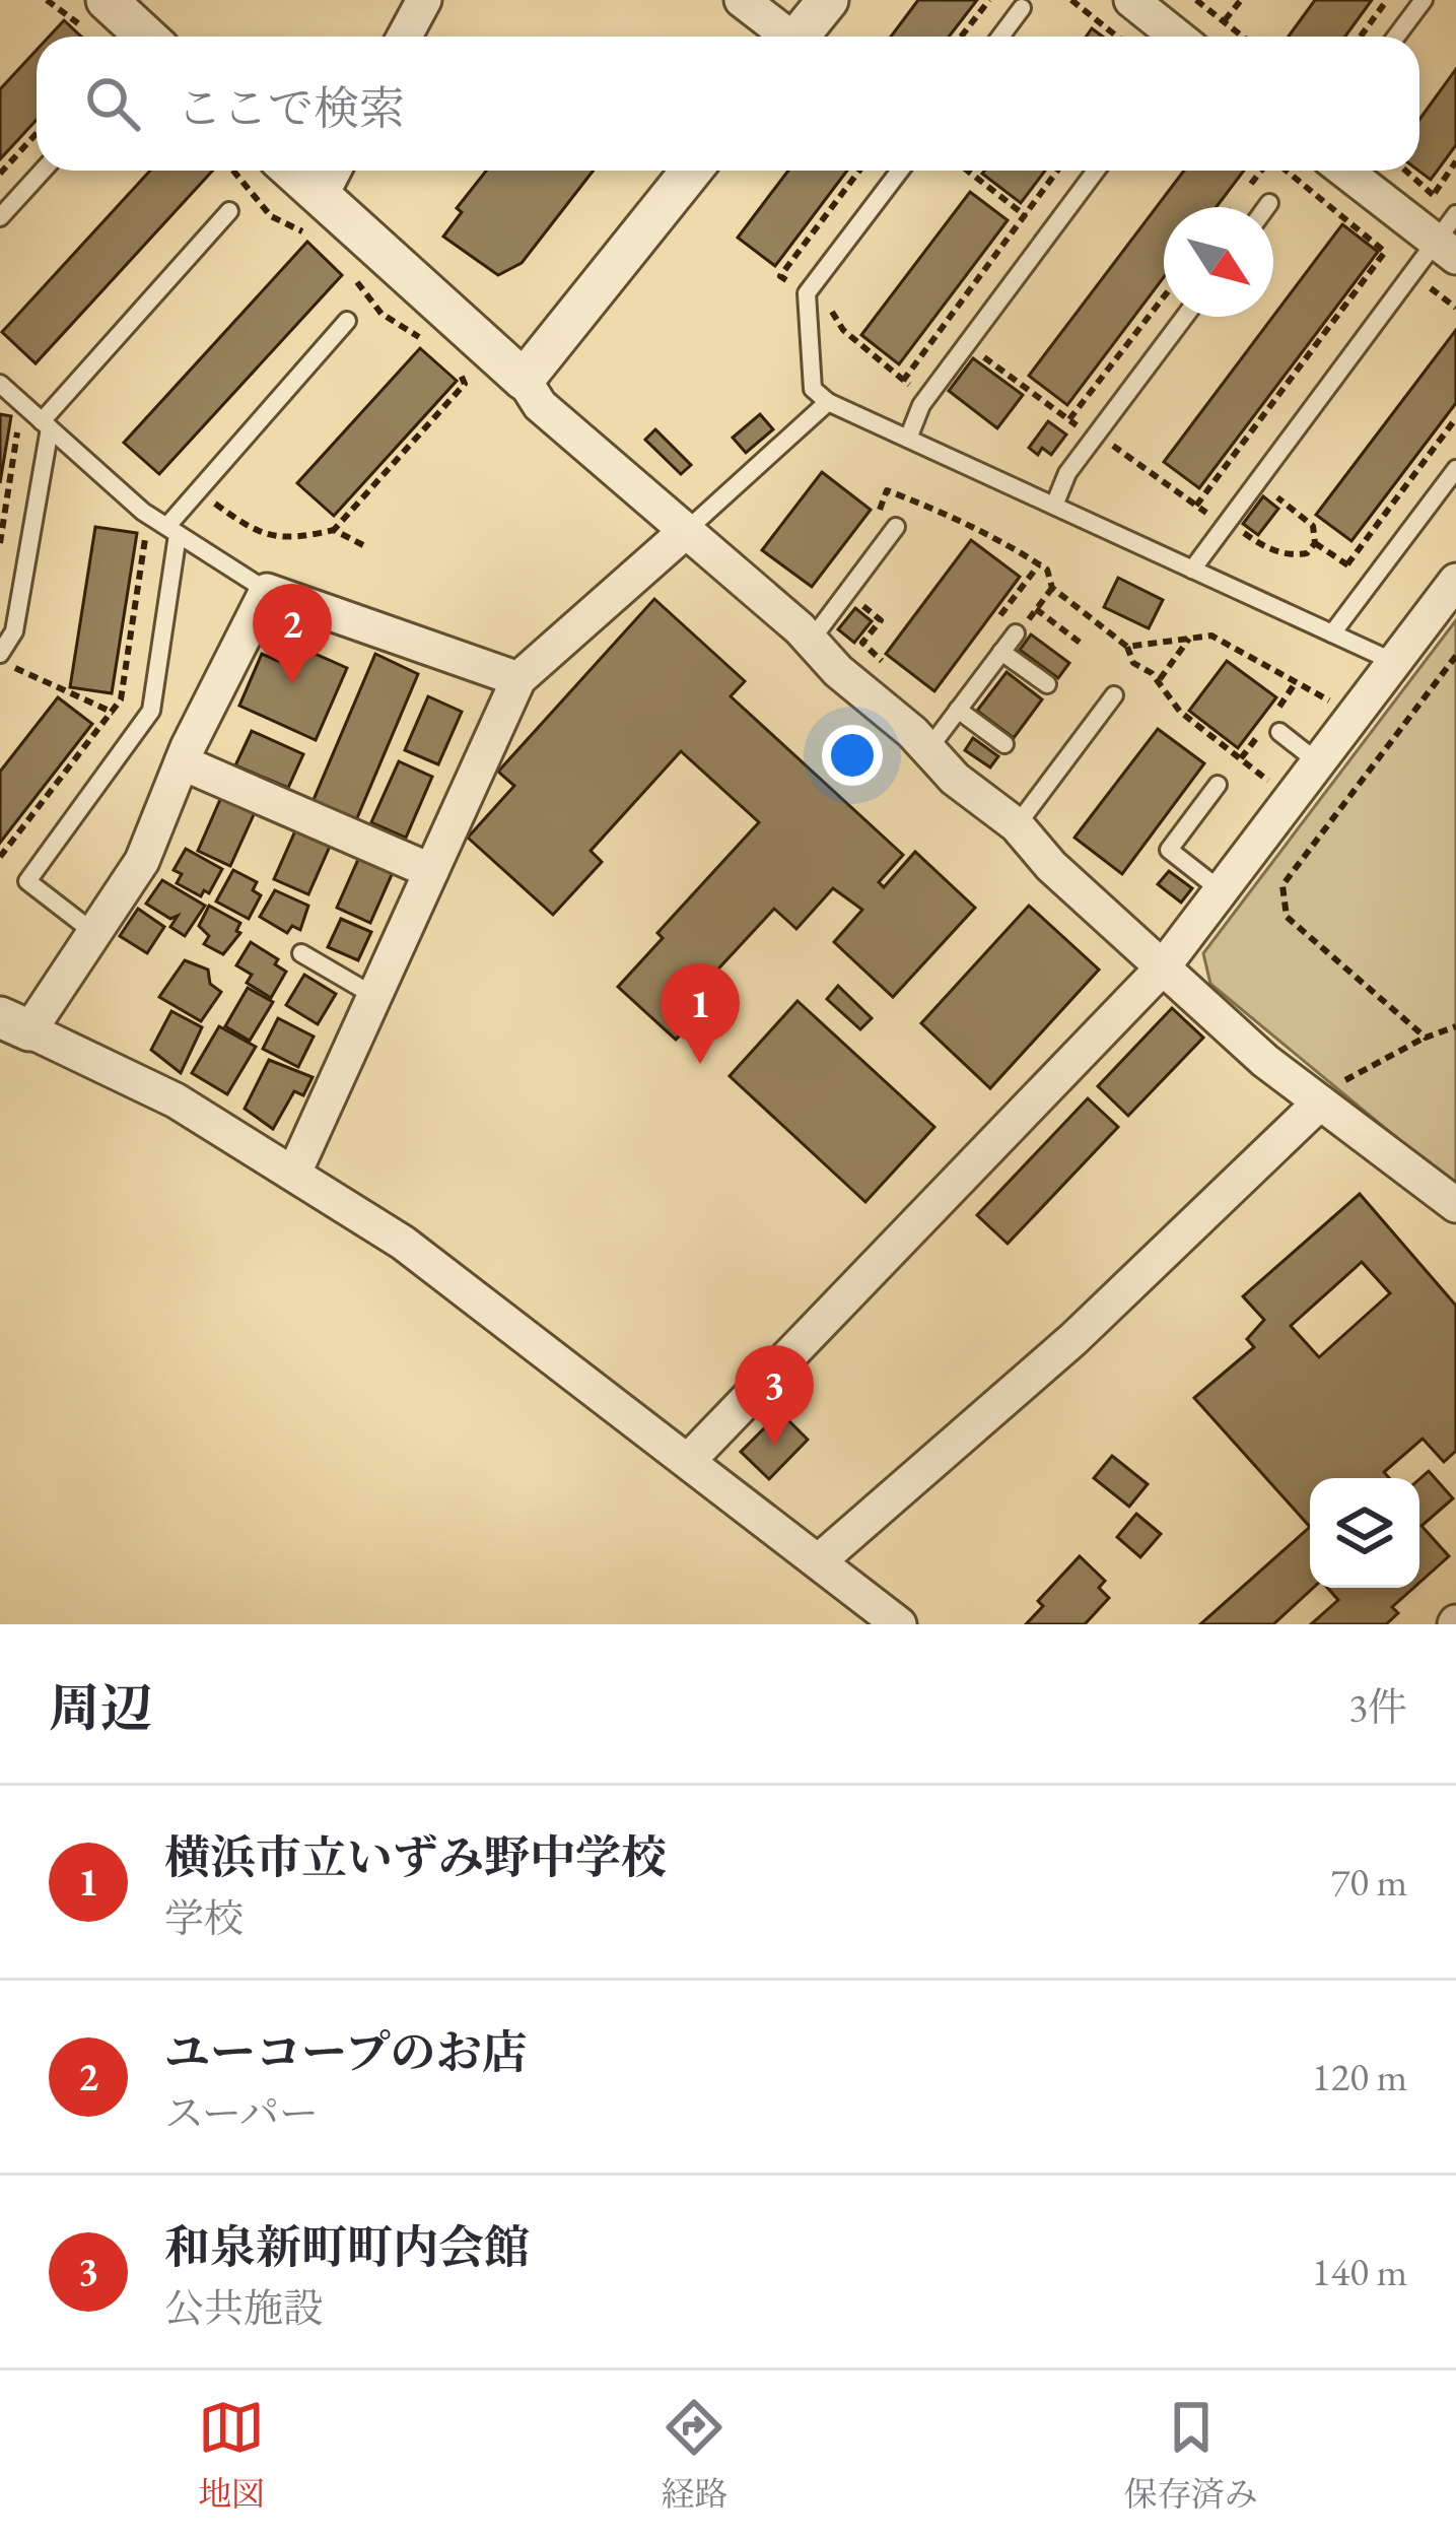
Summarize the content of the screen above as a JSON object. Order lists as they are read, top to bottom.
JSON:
{
  "north": "bottom right",
  "page": {
    "search": "ここで検索",
    "pins": ["2", "1", "3"],
    "heading": ["周辺", "3件"],
    "list": [
      {
        "mark": "1",
        "name": "横浜市立いずみ野中学校",
        "note": "学校",
        "value": "70 m"
      },
      {
        "mark": "2",
        "name": "ユーコープのお店",
        "note": "スーパー",
        "value": "120 m"
      },
      {
        "mark": "3",
        "name": "和泉新町町内会館",
        "note": "公共施設",
        "value": "140 m"
      }
    ],
    "nav": ["地図", "経路", "保存済み"]
  }
}
